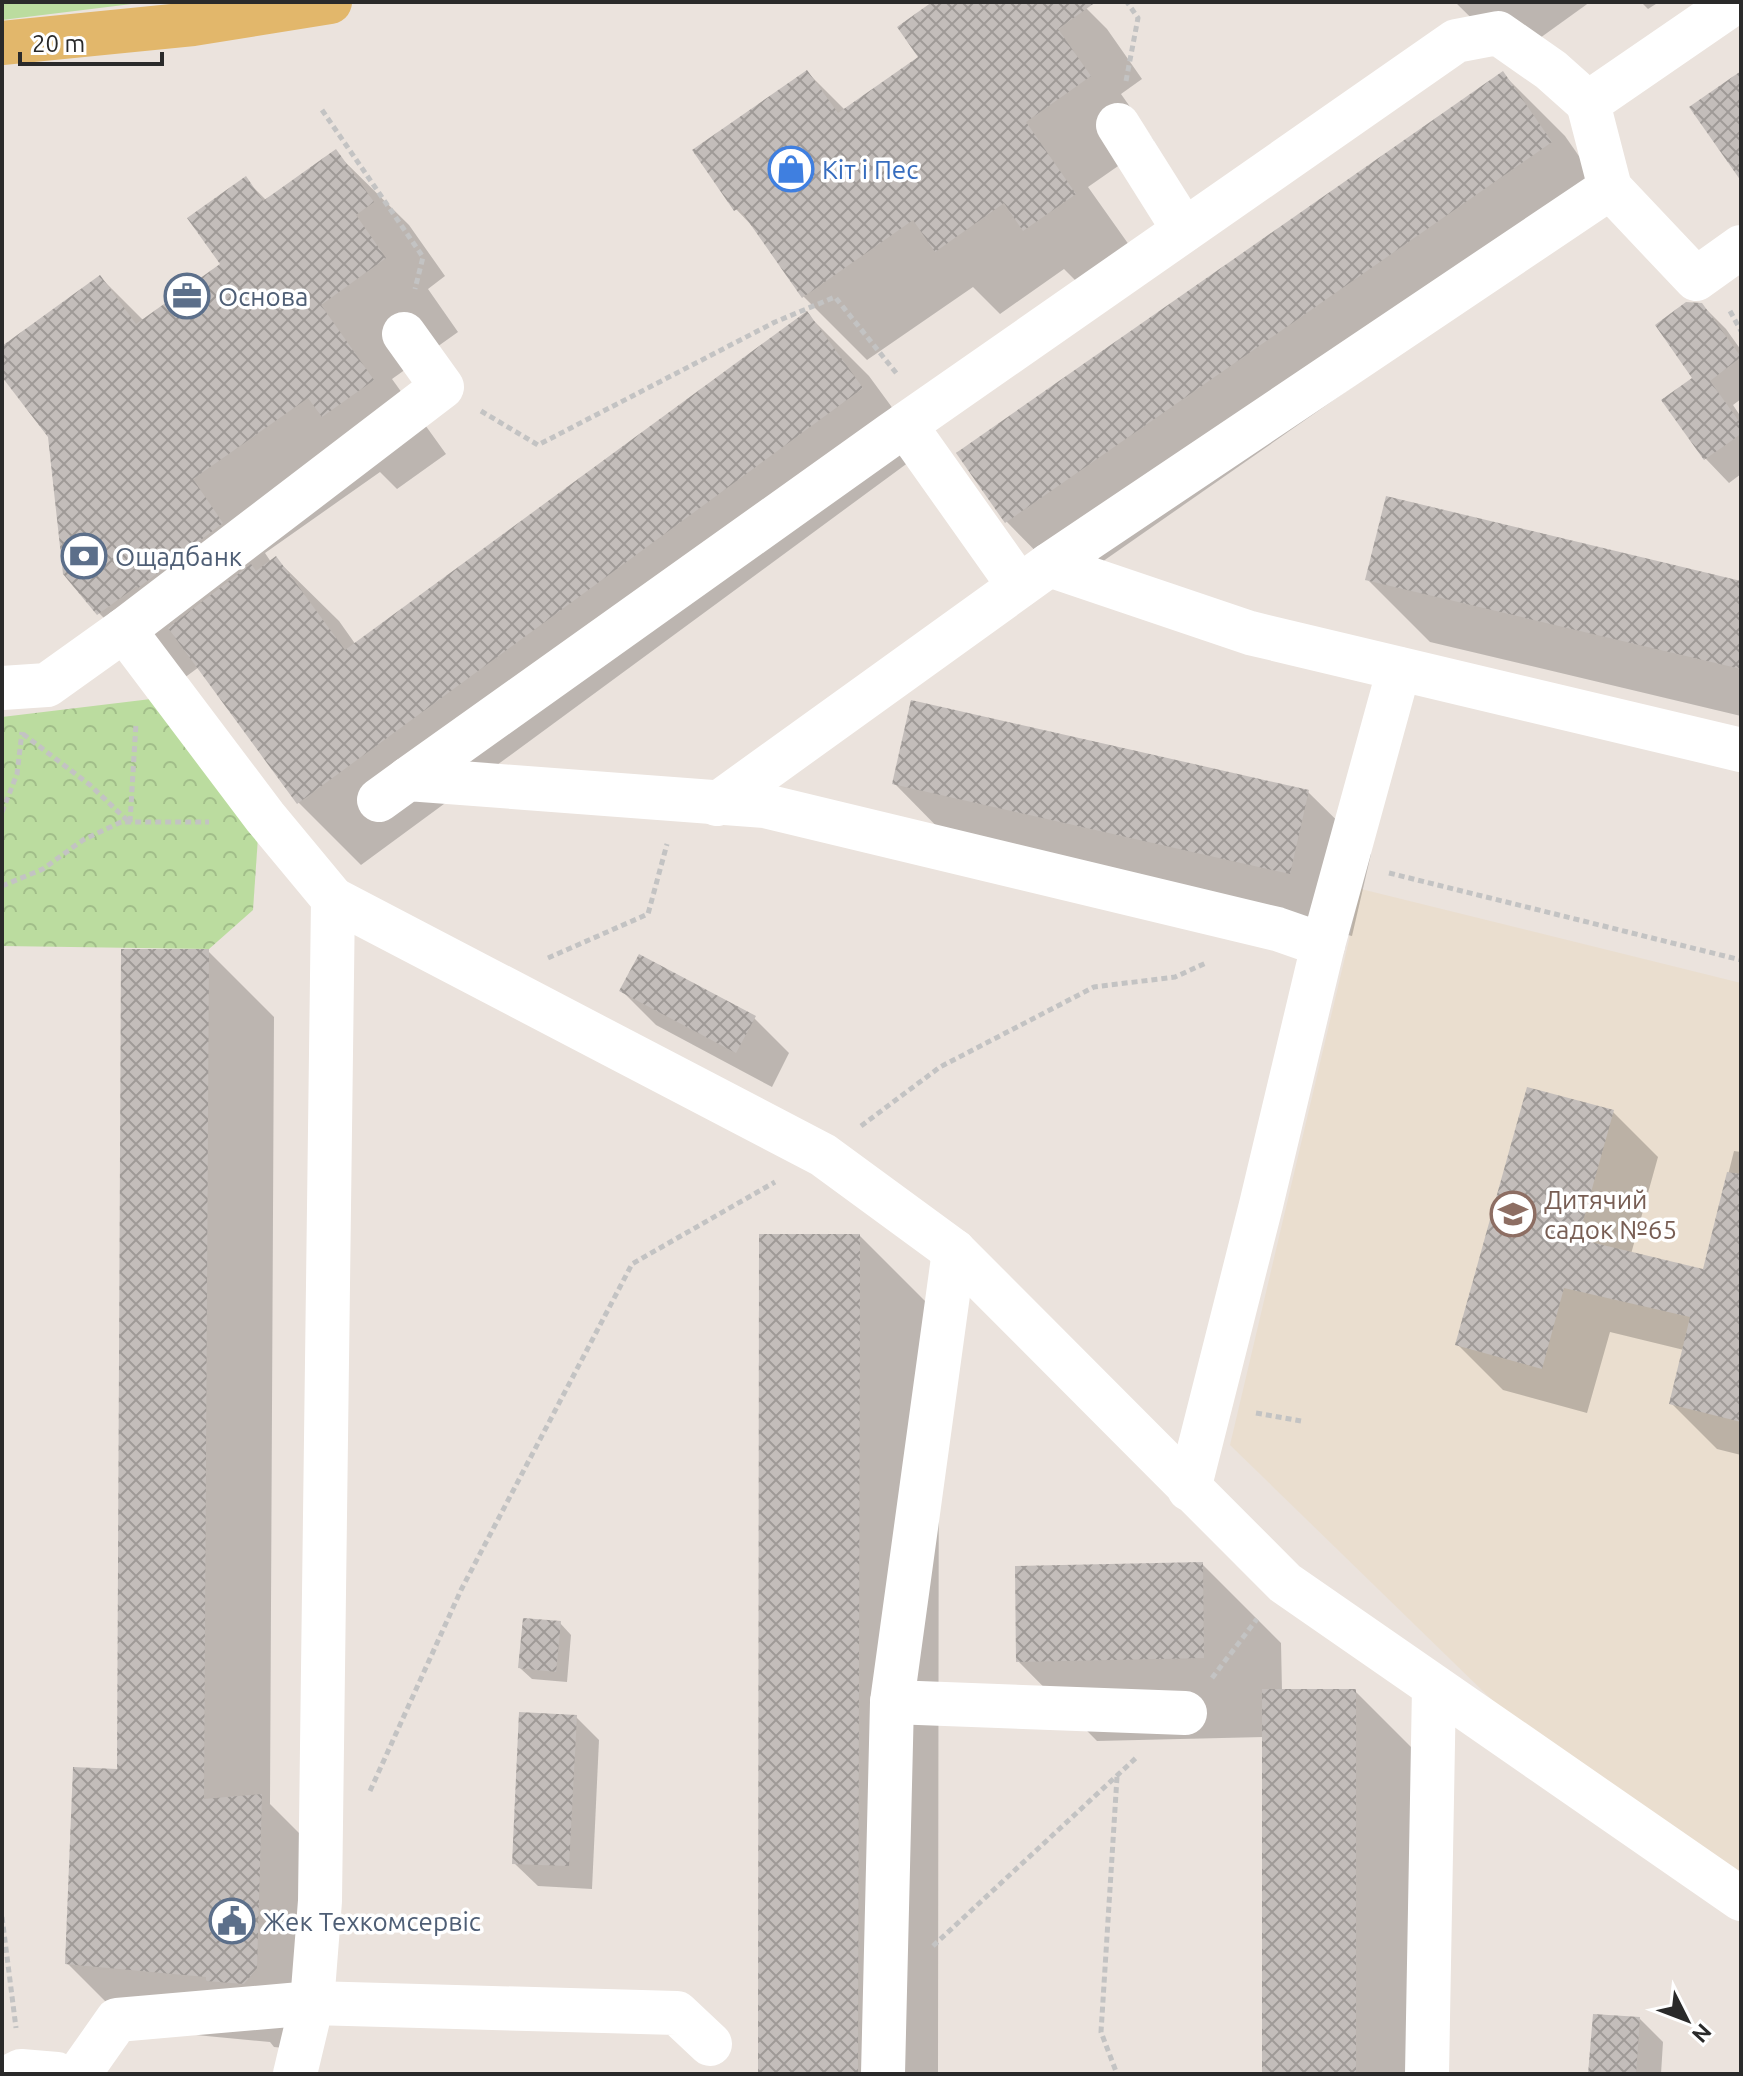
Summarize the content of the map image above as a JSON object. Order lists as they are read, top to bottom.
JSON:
{
  "places": {
    "shop": ["Кіт і Пес"],
    "office": ["Основа"],
    "bank": ["Ощадбанк"],
    "school or university": ["Дитячий садок №65"],
    "public building": ["Жек Техкомсервіс"]
  },
  "scale_bar": "20 m",
  "north": "bottom right"
}
